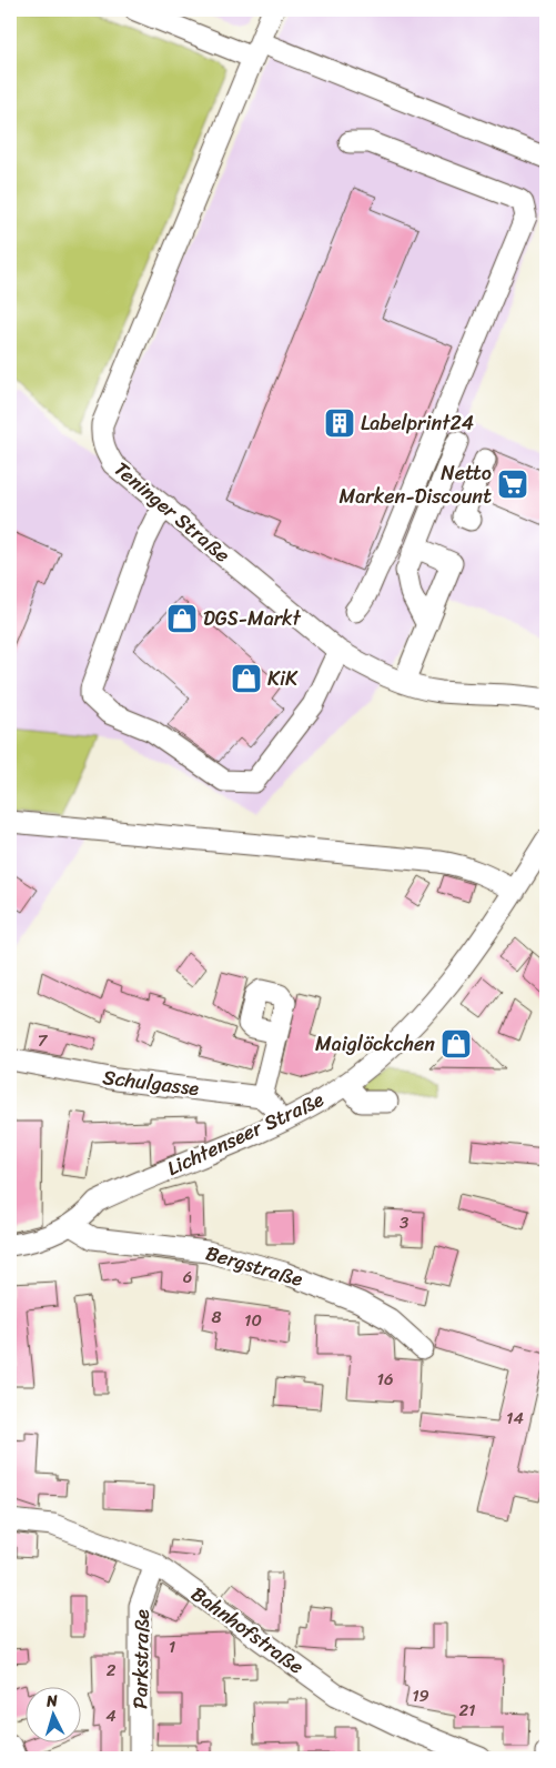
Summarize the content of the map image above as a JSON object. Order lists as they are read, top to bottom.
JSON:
{
  "streets": {
    "street": [
      "Teninger Straße",
      "Schulgasse",
      "Lichtenseer Straße",
      "Bergstraße",
      "Bahnhofstraße",
      "Parkstraße"
    ]
  },
  "crossings": [
    ["Lichtenseer Straße", "Bergstraße"],
    ["Bahnhofstraße", "Parkstraße"]
  ],
  "places": {
    "building": ["Labelprint24"],
    "supermarket": ["Netto Marken-Discount"],
    "shop": ["DGS-Markt", "KiK", "Maiglöckchen"]
  },
  "house_numbers": [
    "7",
    "3",
    "6",
    "8",
    "10",
    "16",
    "14",
    "1",
    "2",
    "19",
    "21",
    "4"
  ],
  "north": "top"
}
